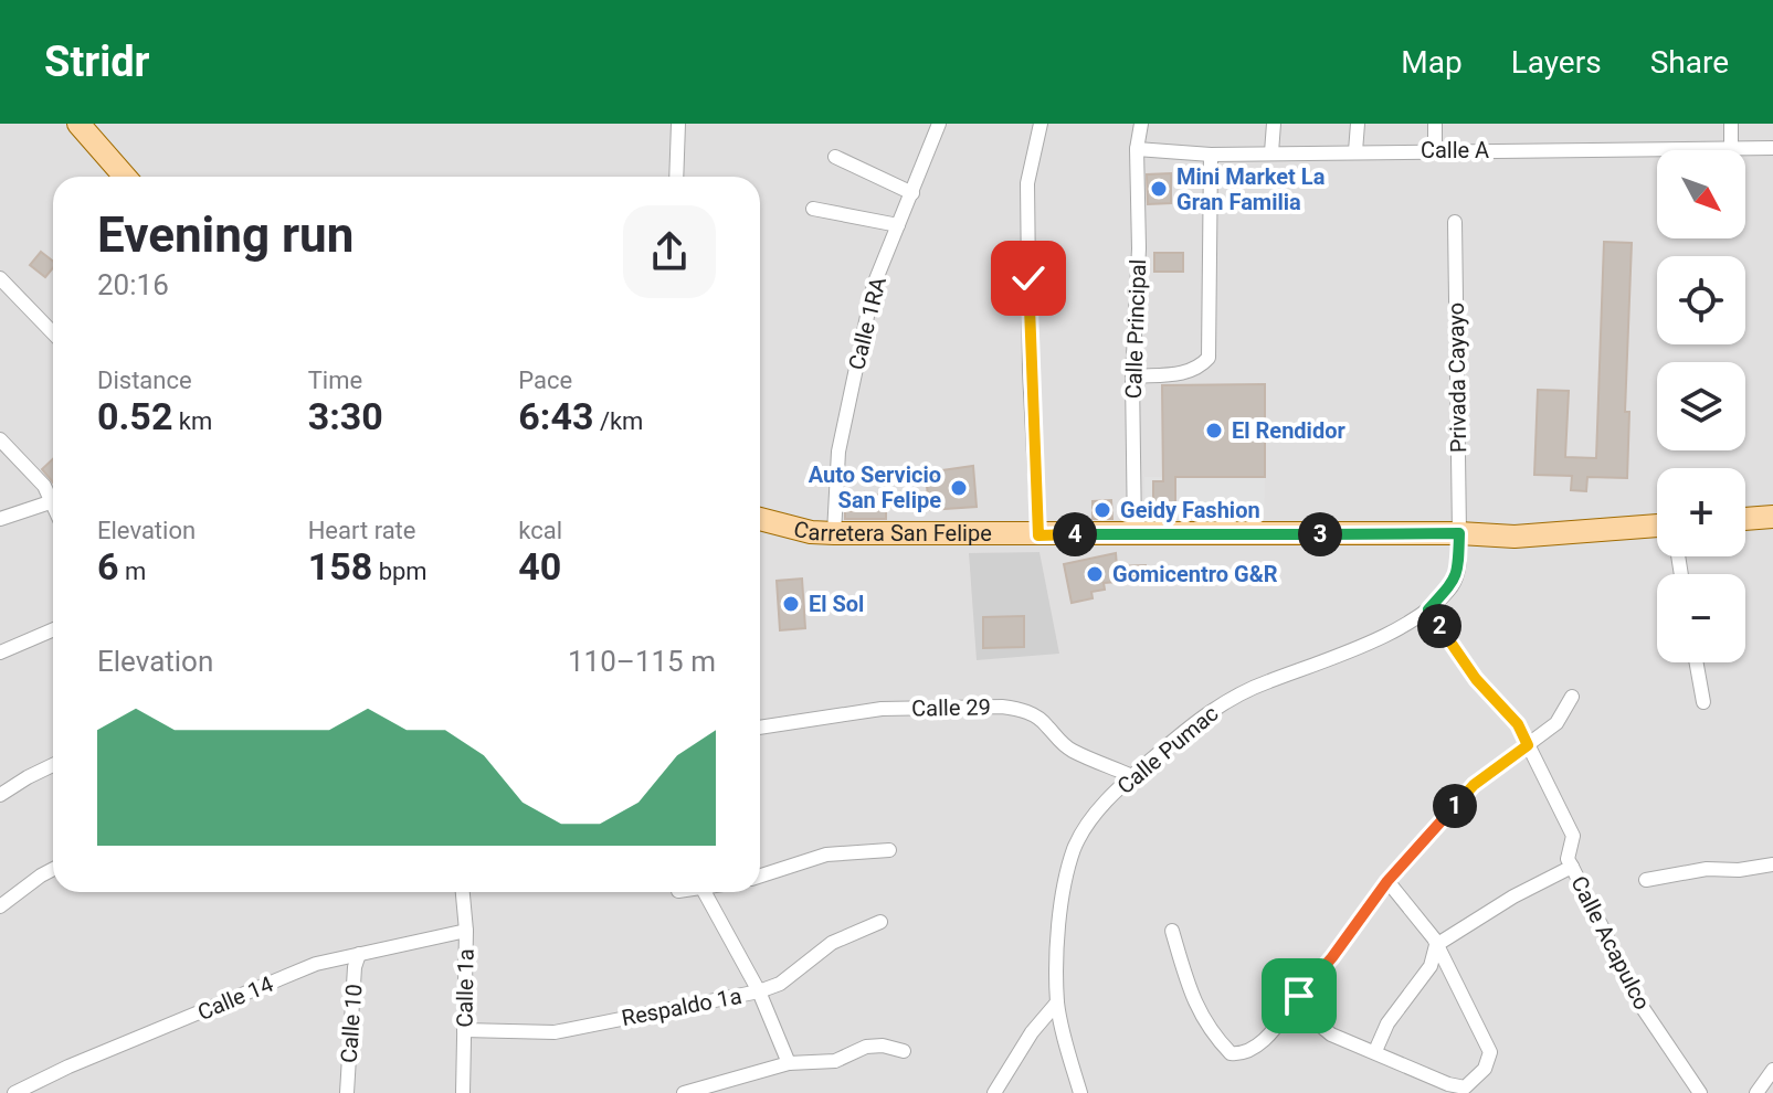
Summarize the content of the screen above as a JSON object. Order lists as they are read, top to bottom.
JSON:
{
  "streets": {
    "main road": ["Carretera San Felipe"],
    "street": [
      "Calle A",
      "Calle 1RA",
      "Calle Principal",
      "Privada Cayayo",
      "Calle 29",
      "Calle Pumac",
      "Calle Acapulco",
      "Calle 1a",
      "Calle 14",
      "Respaldo 1a",
      "Calle 10"
    ]
  },
  "crossings": [
    ["Calle A", "Calle Principal"],
    ["Calle 1RA", "Carretera San Felipe"],
    ["Calle Principal", "Carretera San Felipe"],
    ["Privada Cayayo", "Carretera San Felipe"],
    ["Privada Cayayo", "Calle Pumac"],
    ["Carretera San Felipe", "Calle Pumac"],
    ["Calle 29", "Calle Pumac"],
    ["Calle Pumac", "Calle Acapulco"],
    ["Calle 1a", "Calle 14"],
    ["Calle 1a", "Respaldo 1a"],
    ["Calle 14", "Calle 10"]
  ],
  "places": [
    "Mini Market La Gran Familia",
    "El Rendidor",
    "Auto Servicio San Felipe",
    "Geidy Fashion",
    "Gomicentro G&R",
    "El Sol"
  ],
  "north": "bottom right",
  "page": {
    "header": "Stridr",
    "nav": ["Map", "Layers", "Share"],
    "map_buttons": ["+", "−"],
    "heading": ["Evening run", "20:16"],
    "stats": [
      ["Distance", "0.52 km"],
      ["Time", "3:30"],
      ["Pace", "6:43 /km"],
      ["Elevation", "6 m"],
      ["Heart rate", "158 bpm"],
      ["kcal", "40"]
    ],
    "pins": [
      "3",
      "4",
      "2",
      "1"
    ],
    "chart": ["Elevation", "110–115 m"]
  }
}
